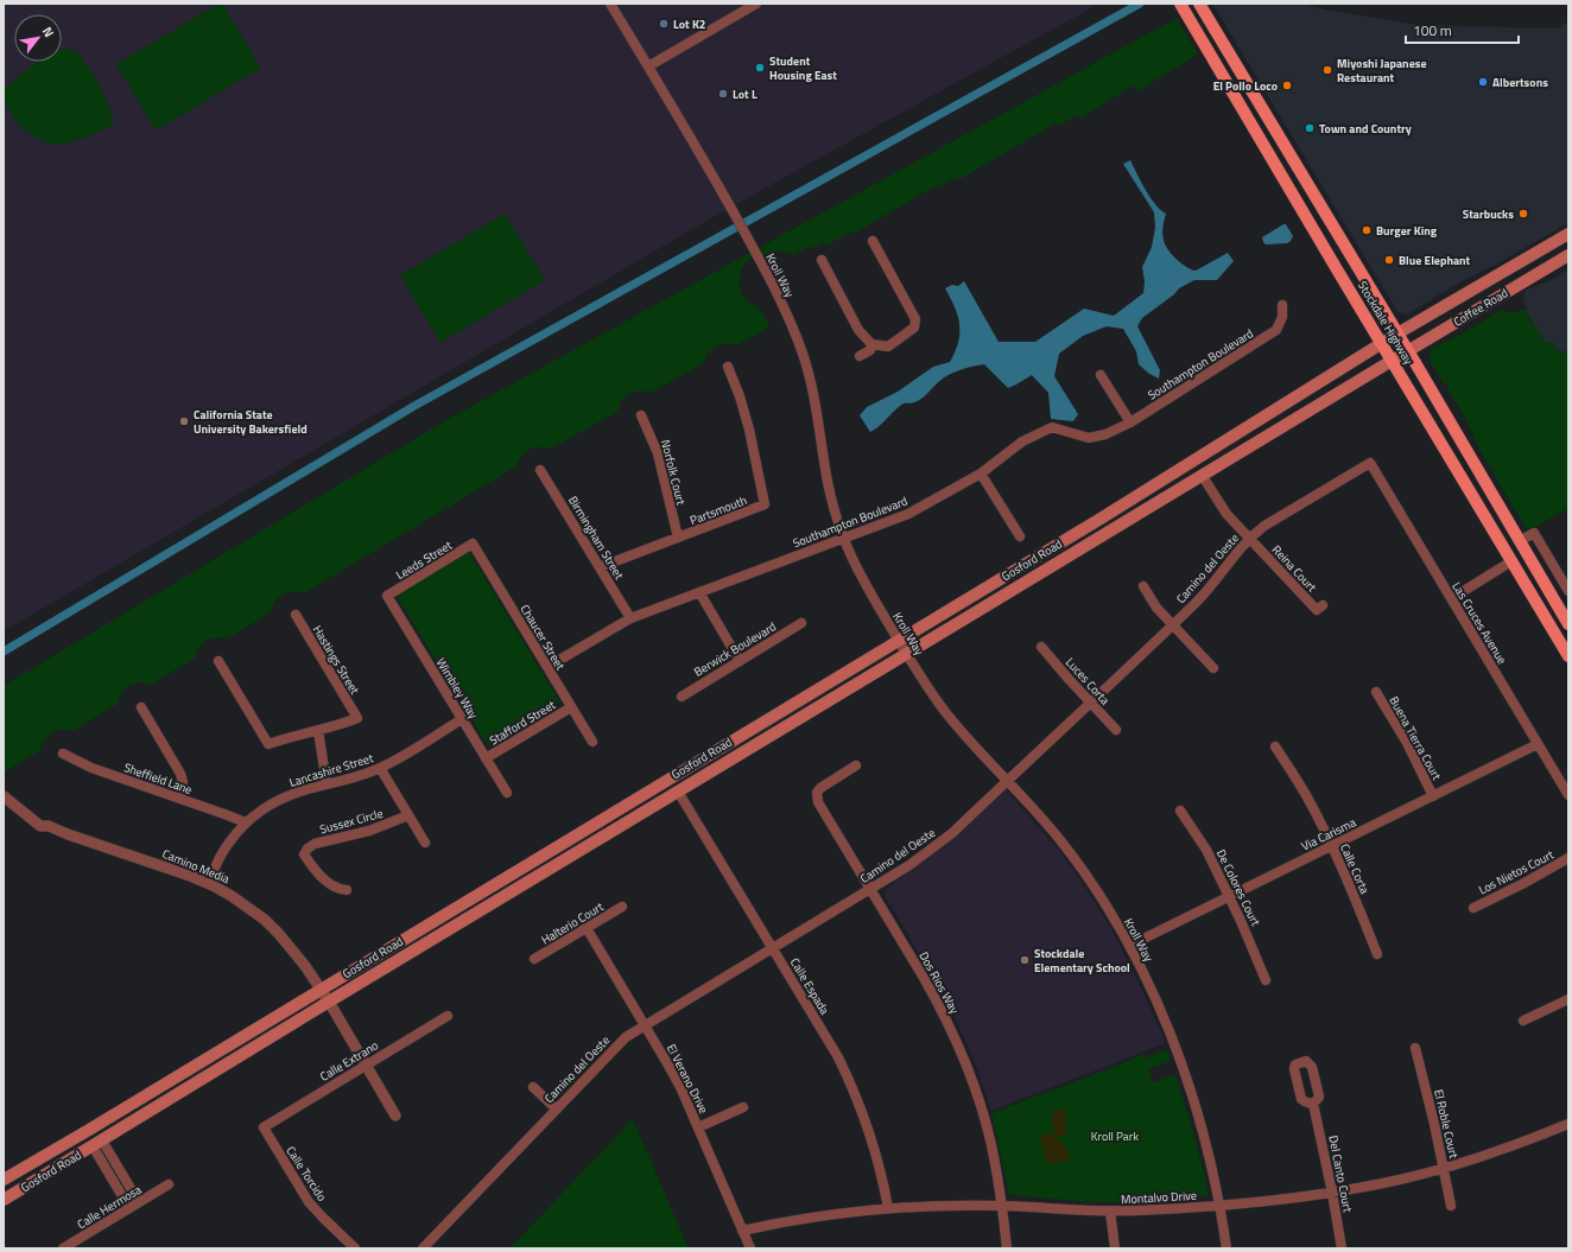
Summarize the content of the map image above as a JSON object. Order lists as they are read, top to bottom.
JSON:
{
  "streets": {
    "main road": ["Coffee Road", "Stockdale Highway", "Gosford Road"],
    "street": [
      "Kroll Way",
      "Southampton Boulevard",
      "Norfolk Court",
      "Partsmouth",
      "Birmingham Street",
      "Leeds Street",
      "Camino del Oeste",
      "Reina Court",
      "Las Cruces Avenue",
      "Chaucer Street",
      "Berwick Boulevard",
      "Hastings Street",
      "Luces Corta",
      "Wimbley Way",
      "Stafford Street",
      "Buena Tierra Court",
      "Lancashire Street",
      "Sheffield Lane",
      "Sussex Circle",
      "Via Carisma",
      "Camino Media",
      "Calle Corta",
      "Los Nietos Court",
      "De Colores Court",
      "Halterio Court",
      "Dos Rios Way",
      "Calle Espada",
      "Calle Extrano",
      "El Verano Drive",
      "El Roble Court",
      "Calle Torcido",
      "Del Canto Court",
      "Montalvo Drive",
      "Calle Hermosa"
    ]
  },
  "crossings": [
    ["Kroll Way", "Southampton Boulevard"],
    ["Kroll Way", "Gosford Road"],
    ["Kroll Way", "Camino del Oeste"],
    ["Kroll Way", "Via Carisma"],
    ["Kroll Way", "Montalvo Drive"],
    ["Coffee Road", "Stockdale Highway"],
    ["Coffee Road", "Gosford Road"],
    ["Stockdale Highway", "Gosford Road"],
    ["Southampton Boulevard", "Birmingham Street"],
    ["Southampton Boulevard", "Chaucer Street"],
    ["Norfolk Court", "Partsmouth"],
    ["Partsmouth", "Birmingham Street"],
    ["Leeds Street", "Chaucer Street"],
    ["Leeds Street", "Wimbley Way"],
    ["Gosford Road", "Camino Media"],
    ["Gosford Road", "Calle Espada"],
    ["Camino del Oeste", "Reina Court"],
    ["Camino del Oeste", "Las Cruces Avenue"],
    ["Camino del Oeste", "Luces Corta"],
    ["Camino del Oeste", "Dos Rios Way"],
    ["Camino del Oeste", "Calle Espada"],
    ["Camino del Oeste", "El Verano Drive"],
    ["Las Cruces Avenue", "Via Carisma"],
    ["Chaucer Street", "Stafford Street"],
    ["Wimbley Way", "Stafford Street"],
    ["Wimbley Way", "Lancashire Street"],
    ["Buena Tierra Court", "Via Carisma"],
    ["Lancashire Street", "Sheffield Lane"],
    ["Lancashire Street", "Camino Media"],
    ["Via Carisma", "Calle Corta"],
    ["Via Carisma", "De Colores Court"],
    ["Camino Media", "Calle Extrano"],
    ["Halterio Court", "El Verano Drive"],
    ["Dos Rios Way", "Montalvo Drive"],
    ["Calle Espada", "Montalvo Drive"],
    ["Calle Extrano", "Calle Torcido"],
    ["El Verano Drive", "Montalvo Drive"],
    ["El Roble Court", "Montalvo Drive"],
    ["Del Canto Court", "Montalvo Drive"]
  ],
  "parks": ["Kroll Park"],
  "places": [
    "Lot K2",
    "Student Housing East",
    "Miyoshi Japanese Restaurant",
    "Albertsons",
    "El Pollo Loco",
    "Lot L",
    "Town and Country",
    "Starbucks",
    "Burger King",
    "Blue Elephant",
    "California State University Bakersfield",
    "Stockdale Elementary School"
  ],
  "scale_bar": "100 m",
  "north": "top right"
}
